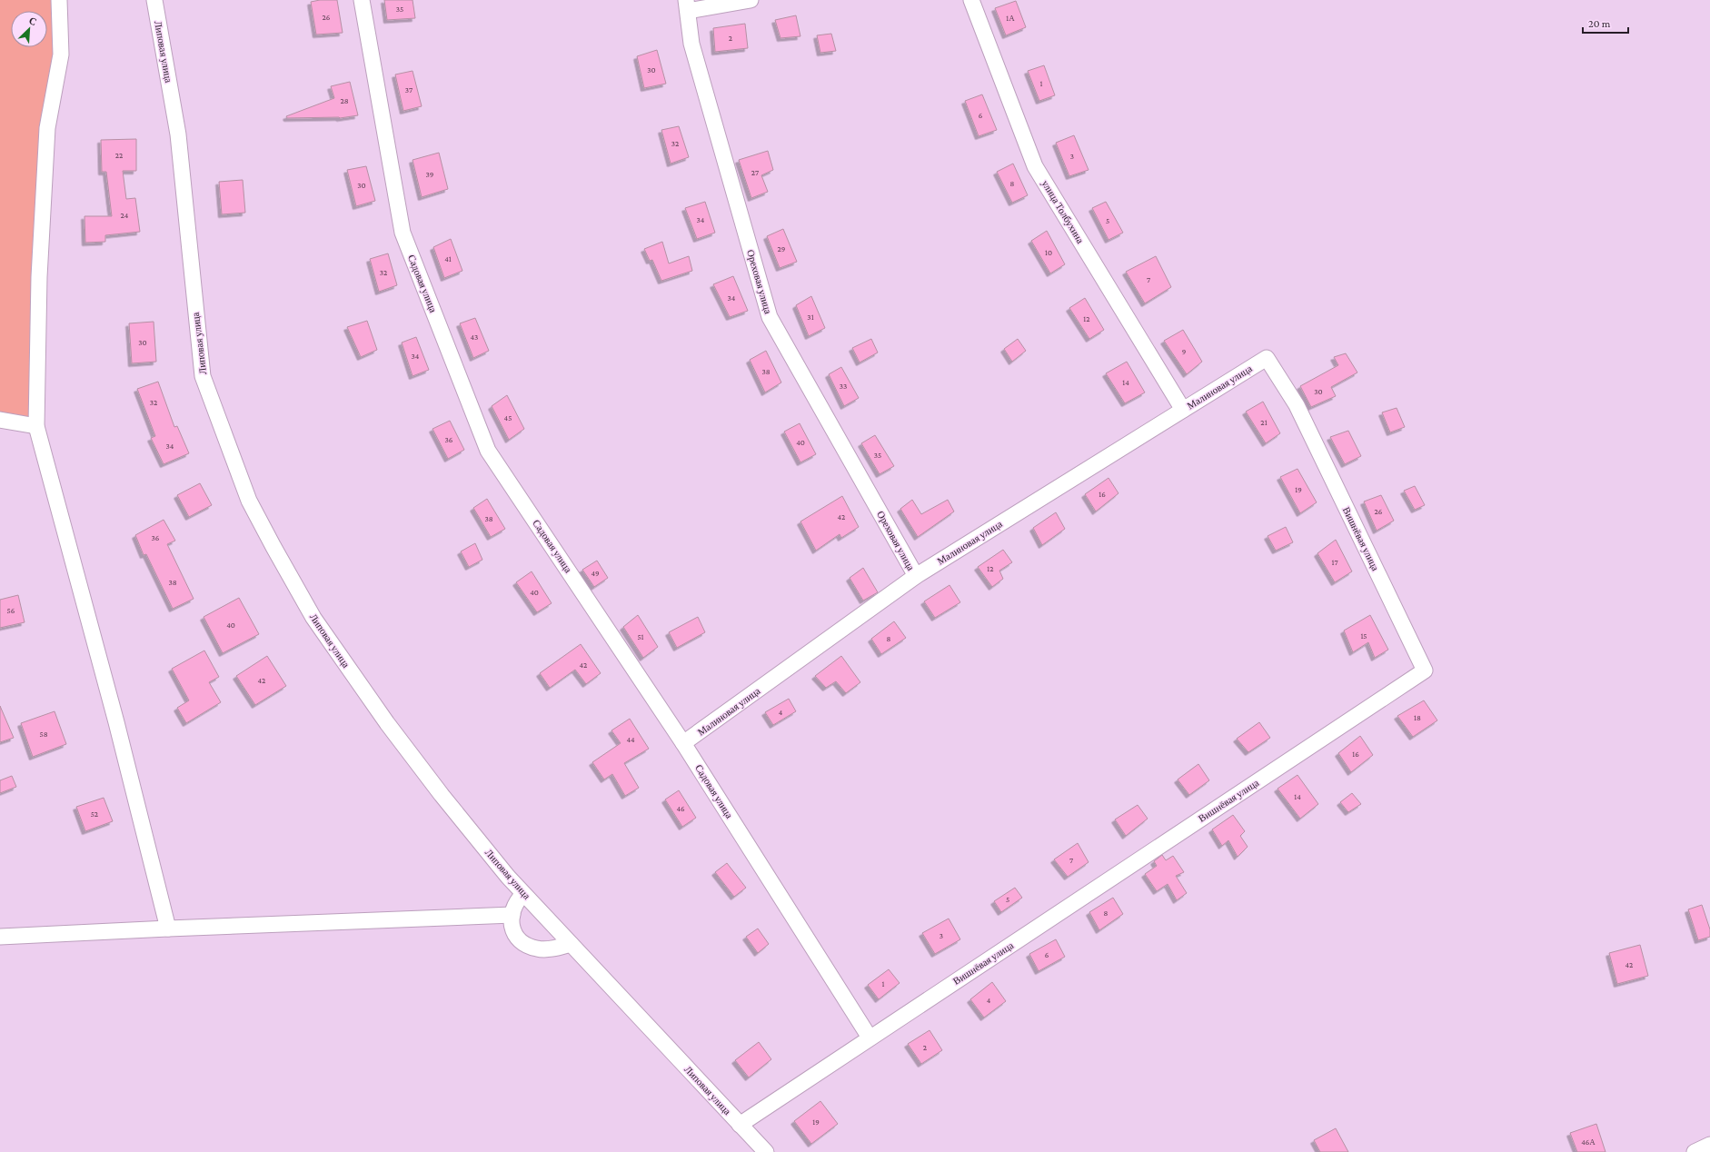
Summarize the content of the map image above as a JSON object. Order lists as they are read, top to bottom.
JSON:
{
  "streets": {
    "street": [
      "Липовая улица",
      "улица Толбухина",
      "Ореховая улица",
      "Садовая улица",
      "Малиновая улица",
      "Вишнёвая улица"
    ]
  },
  "crossings": [
    ["Липовая улица", "Вишнёвая улица"],
    ["улица Толбухина", "Малиновая улица"],
    ["Ореховая улица", "Малиновая улица"],
    ["Садовая улица", "Малиновая улица"],
    ["Садовая улица", "Вишнёвая улица"],
    ["Малиновая улица", "Вишнёвая улица"]
  ],
  "house_numbers": [
    "35",
    "26",
    "1А",
    "2",
    "30",
    "1",
    "37",
    "28",
    "6",
    "32",
    "22",
    "3",
    "27",
    "39",
    "8",
    "30",
    "24",
    "34",
    "5",
    "29",
    "10",
    "41",
    "32",
    "7",
    "34",
    "31",
    "12",
    "43",
    "30",
    "9",
    "34",
    "38",
    "14",
    "33",
    "30",
    "32",
    "45",
    "21",
    "36",
    "40",
    "34",
    "35",
    "19",
    "16",
    "26",
    "42",
    "38",
    "36",
    "17",
    "12",
    "49",
    "38",
    "40",
    "56",
    "40",
    "15",
    "51",
    "8",
    "42",
    "42",
    "4",
    "18",
    "58",
    "44",
    "16",
    "14",
    "46",
    "52",
    "7",
    "5",
    "8",
    "3",
    "6",
    "42",
    "1",
    "4",
    "2",
    "19",
    "46А"
  ],
  "scale_bar": "20 m",
  "north": "top right"
}
